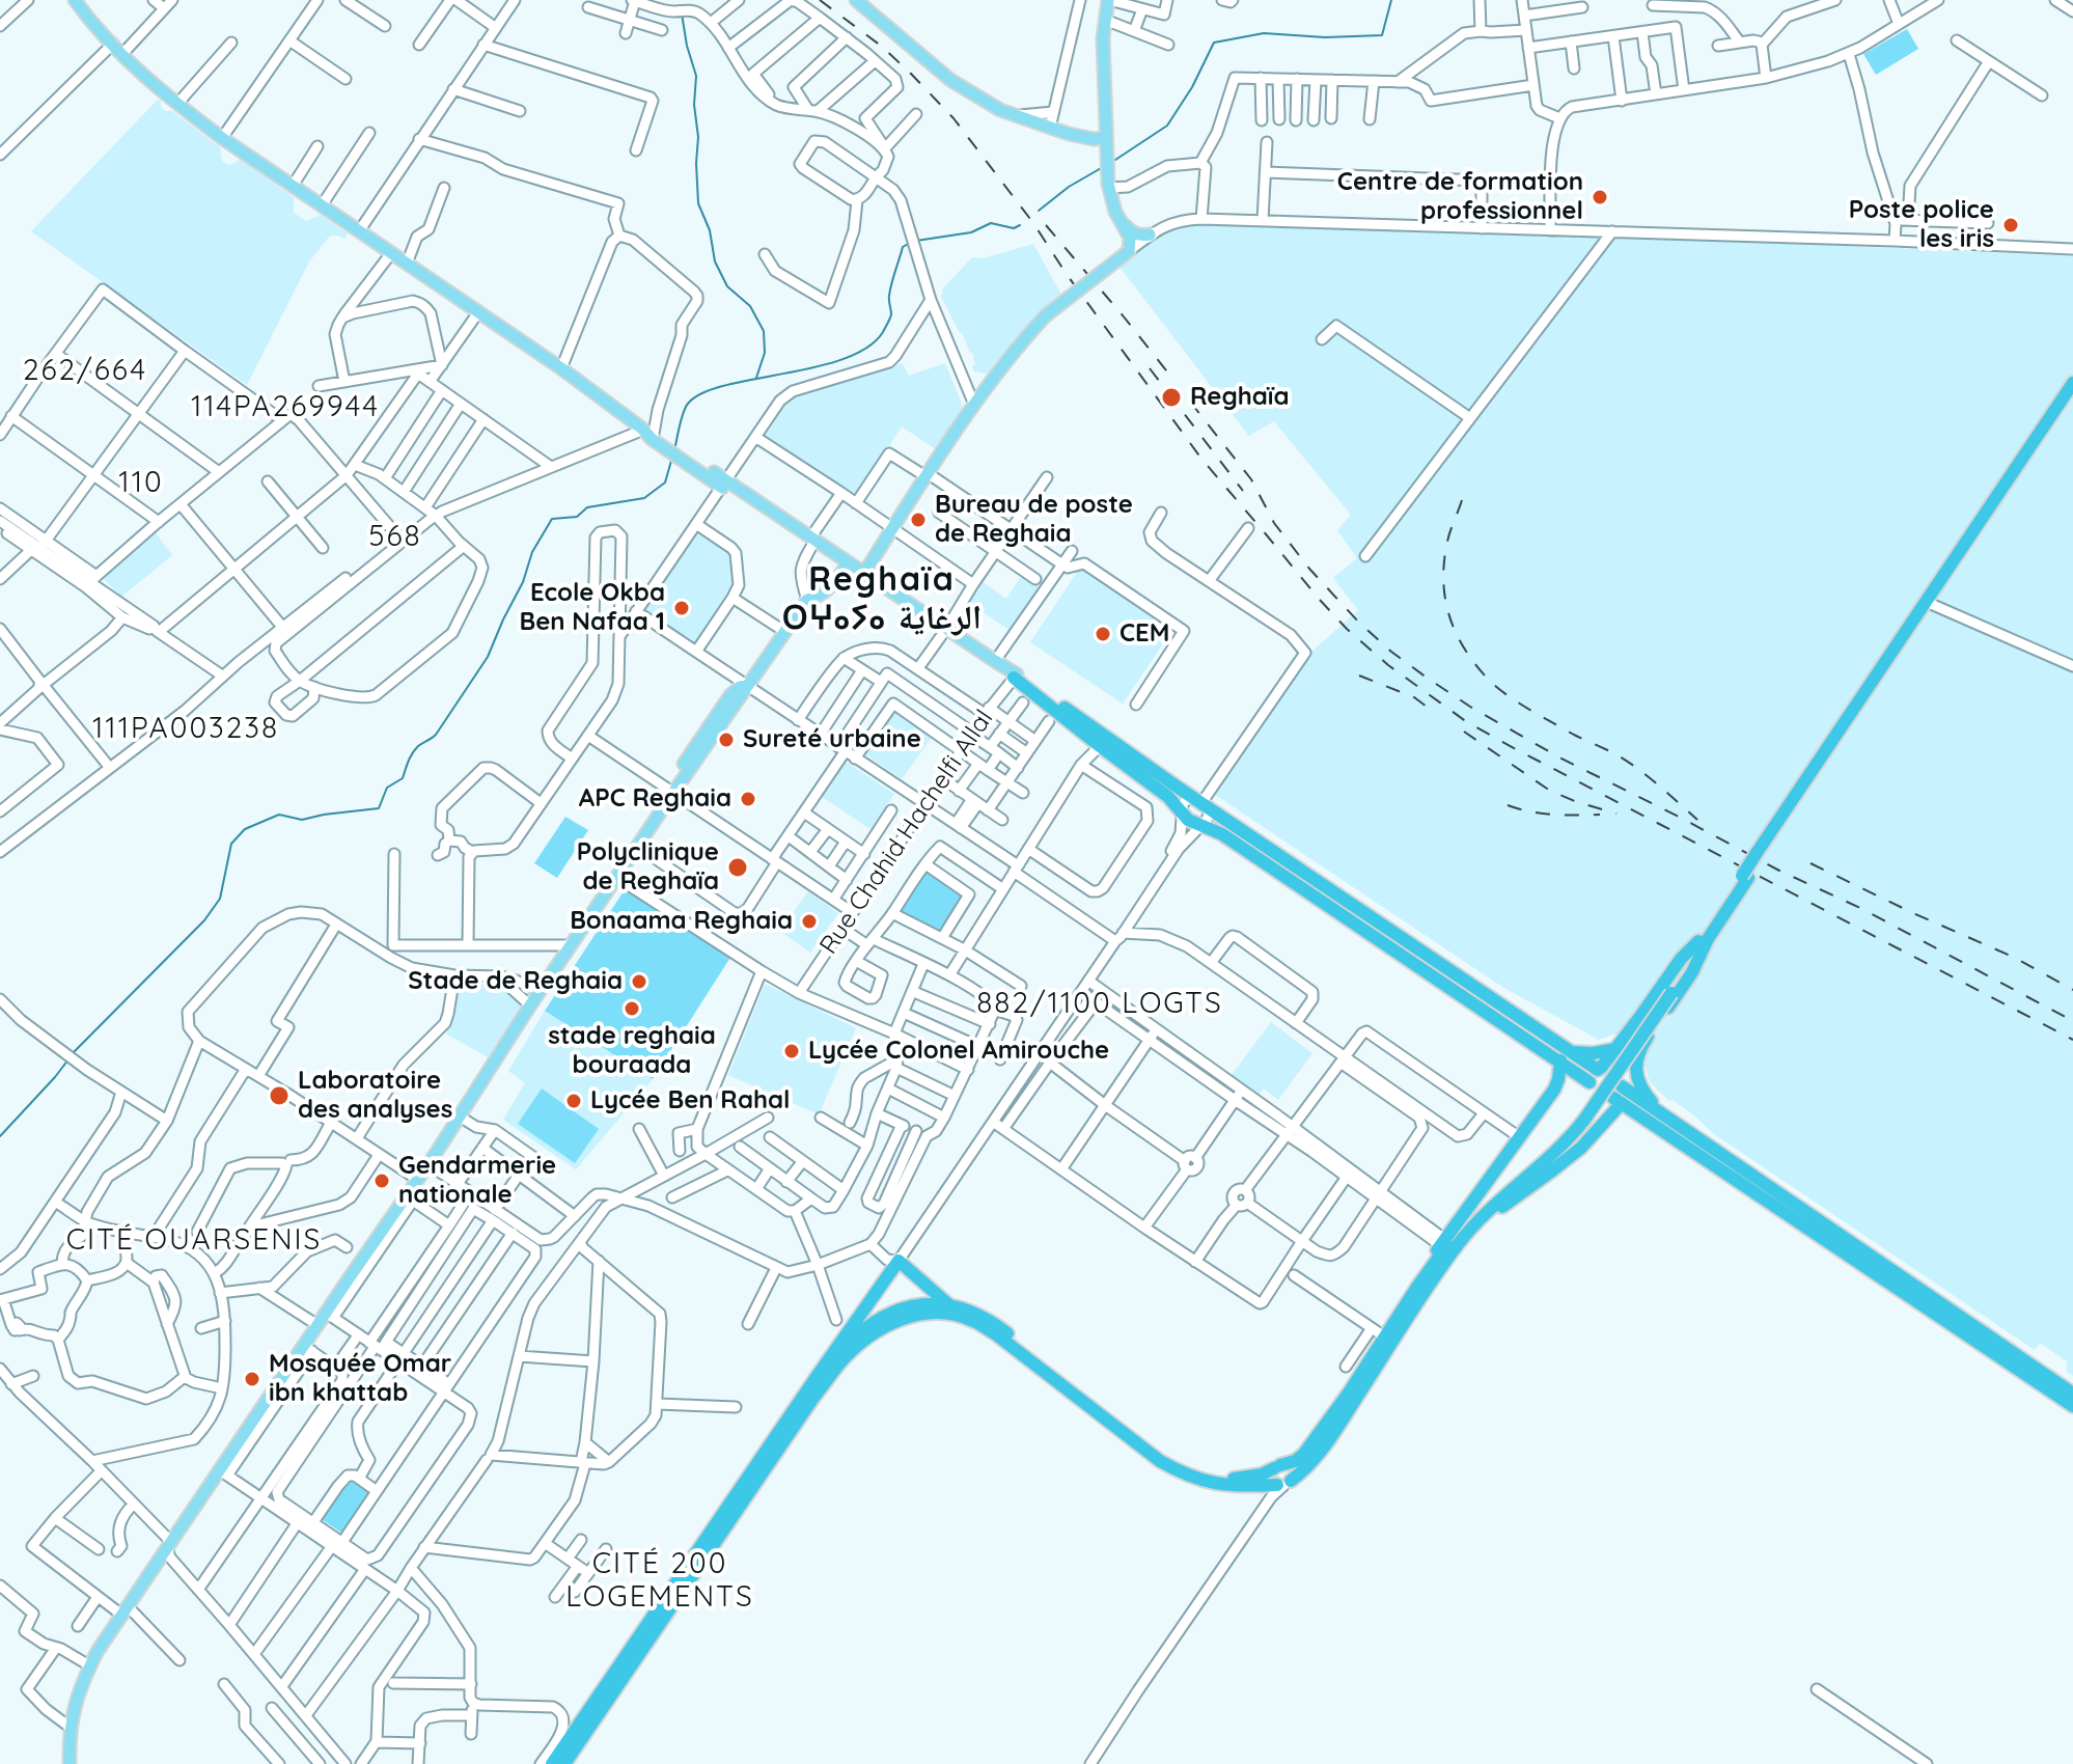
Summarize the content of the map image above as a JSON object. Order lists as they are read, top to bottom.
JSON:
{
  "streets": {
    "street": ["Rue Chahid Hachelfi Allal"]
  },
  "districts": [
    "262/664",
    "114PA269944",
    "110",
    "568",
    "Reghaïa ⵔⵖⴰⵢⴰ الرغاية",
    "111PA003238",
    "882/1100 LOGTS",
    "CITÉ OUARSENIS",
    "CITÉ 200 LOGEMENTS"
  ],
  "places": [
    "Centre de formation professionnel",
    "Poste police les iris",
    "Reghaïa",
    "Bureau de poste de Reghaia",
    "Ecole Okba Ben Nafaa 1",
    "CEM",
    "Sureté urbaine",
    "APC Reghaia",
    "Polyclinique de Reghaïa",
    "Bonaama Reghaia",
    "Stade de Reghaia",
    "stade reghaia bouraada",
    "Lycée Colonel Amirouche",
    "Laboratoire des analyses",
    "Lycée Ben Rahal",
    "Gendarmerie nationale",
    "Mosquée Omar ibn khattab"
  ]
}
